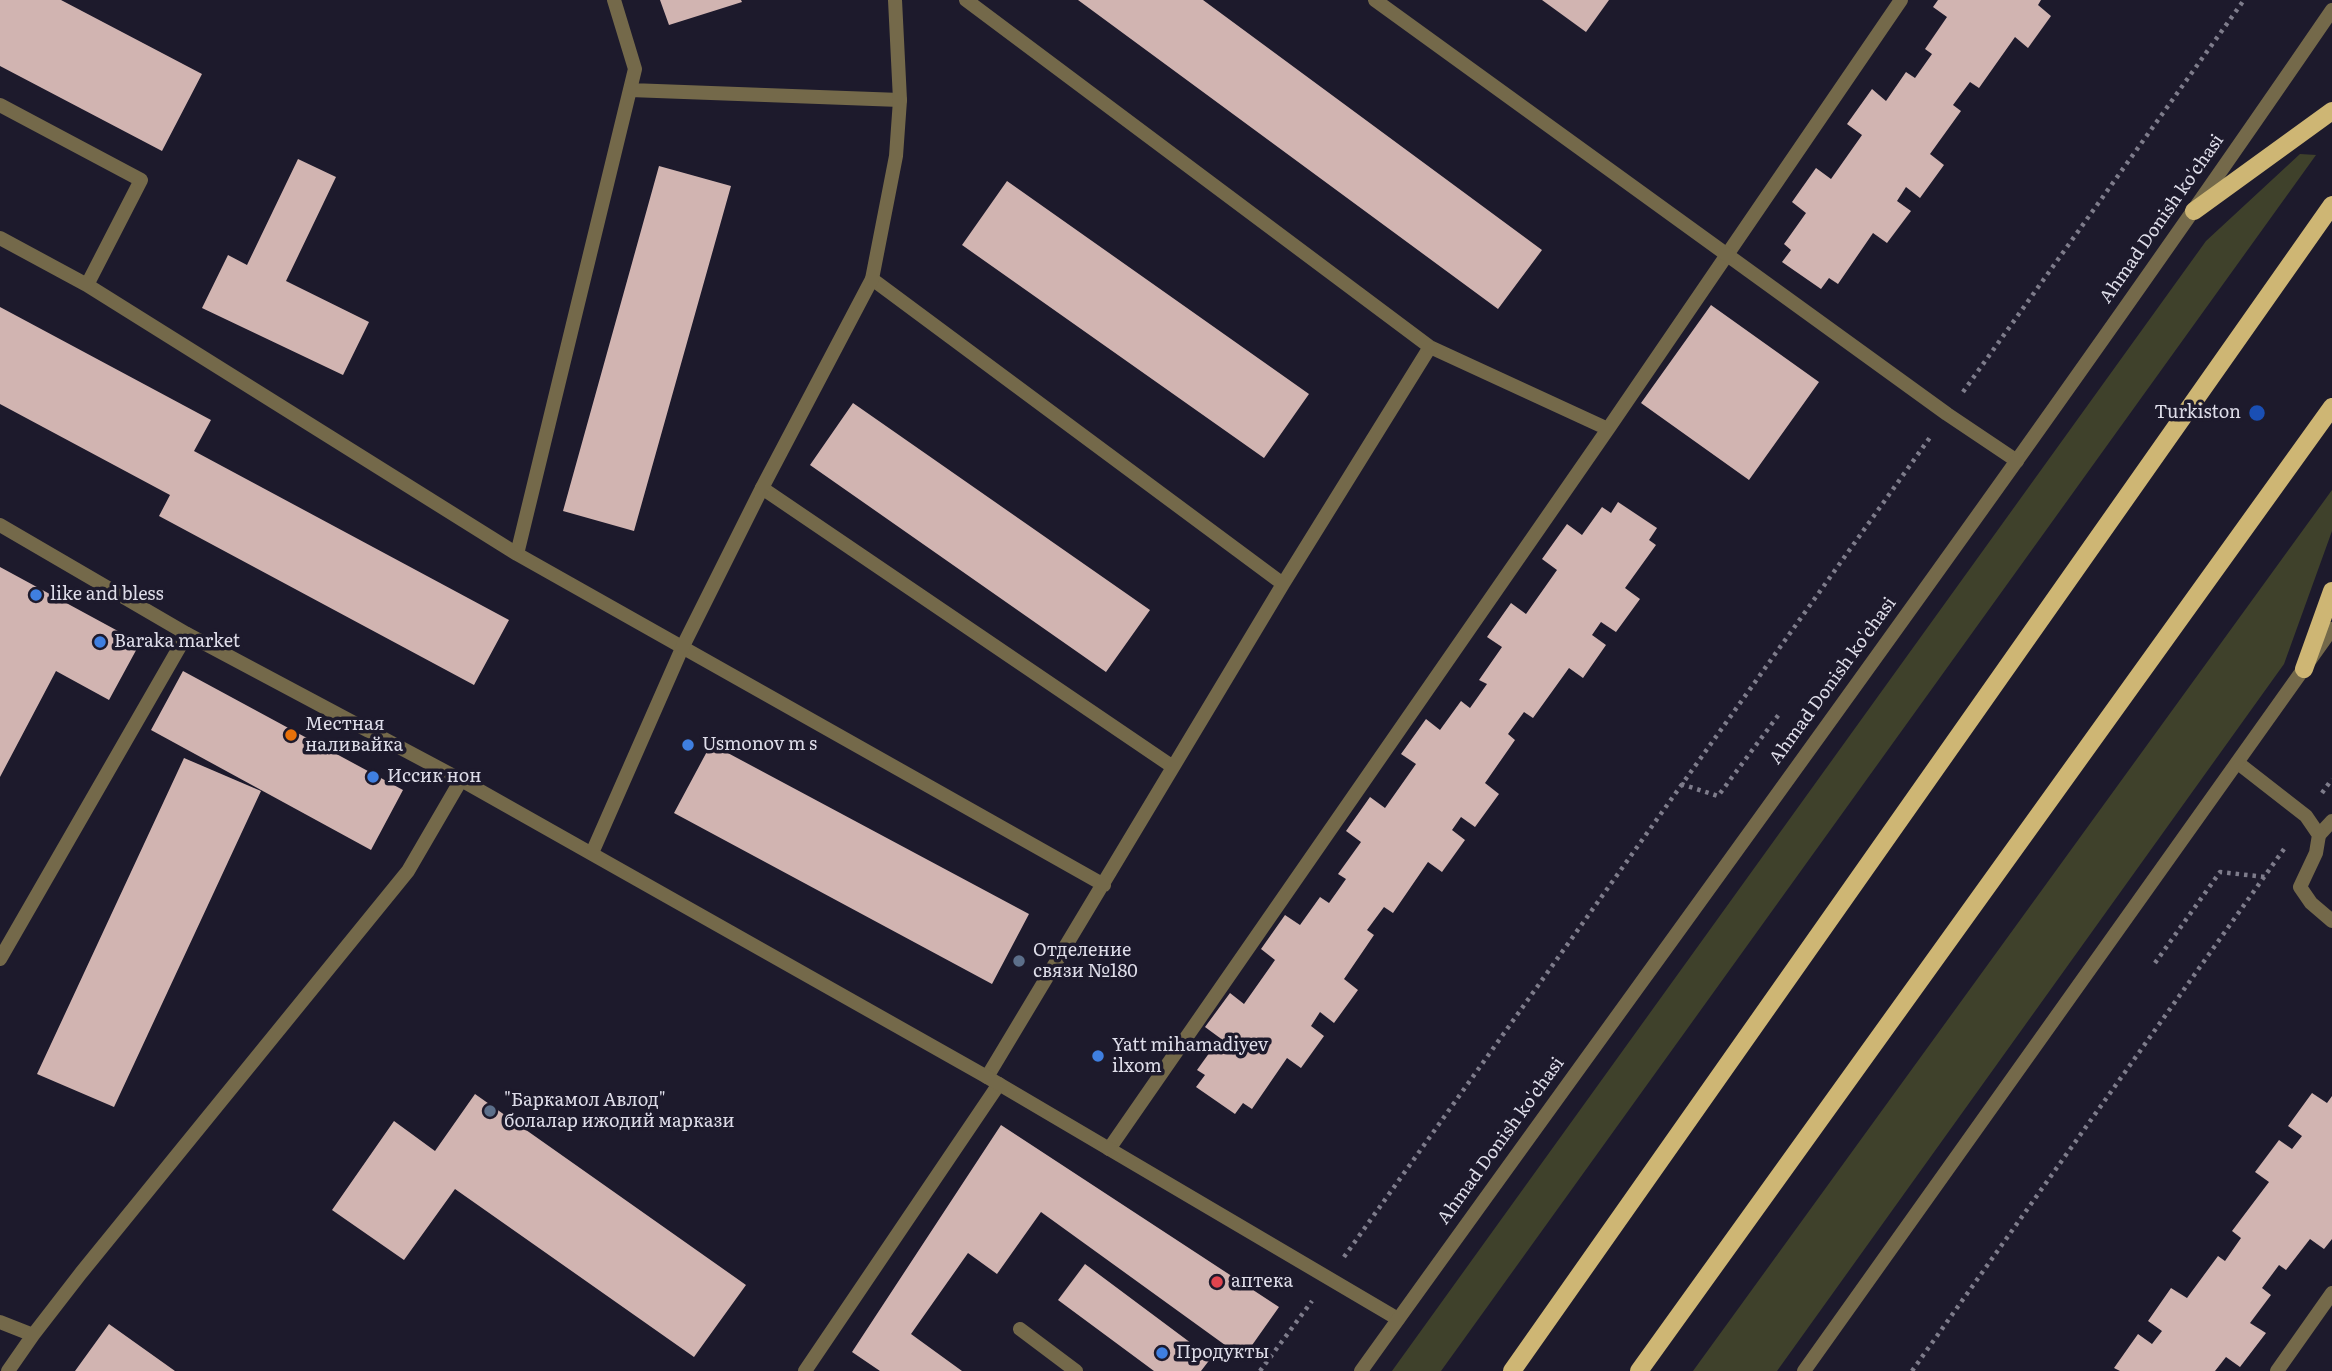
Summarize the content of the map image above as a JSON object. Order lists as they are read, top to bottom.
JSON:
{
  "streets": {
    "street": ["Ahmad Donish ko'chasi"]
  },
  "places": [
    "Turkiston",
    "like and bless",
    "Baraka market",
    "Местная наливайка",
    "Usmonov m s",
    "Иссик нон",
    "Отделение связи №180",
    "Yatt mihamadiyev ilxom",
    "\"Баркамол Авлод\" болалар ижодий маркази",
    "аптека",
    "Продукты"
  ]
}
